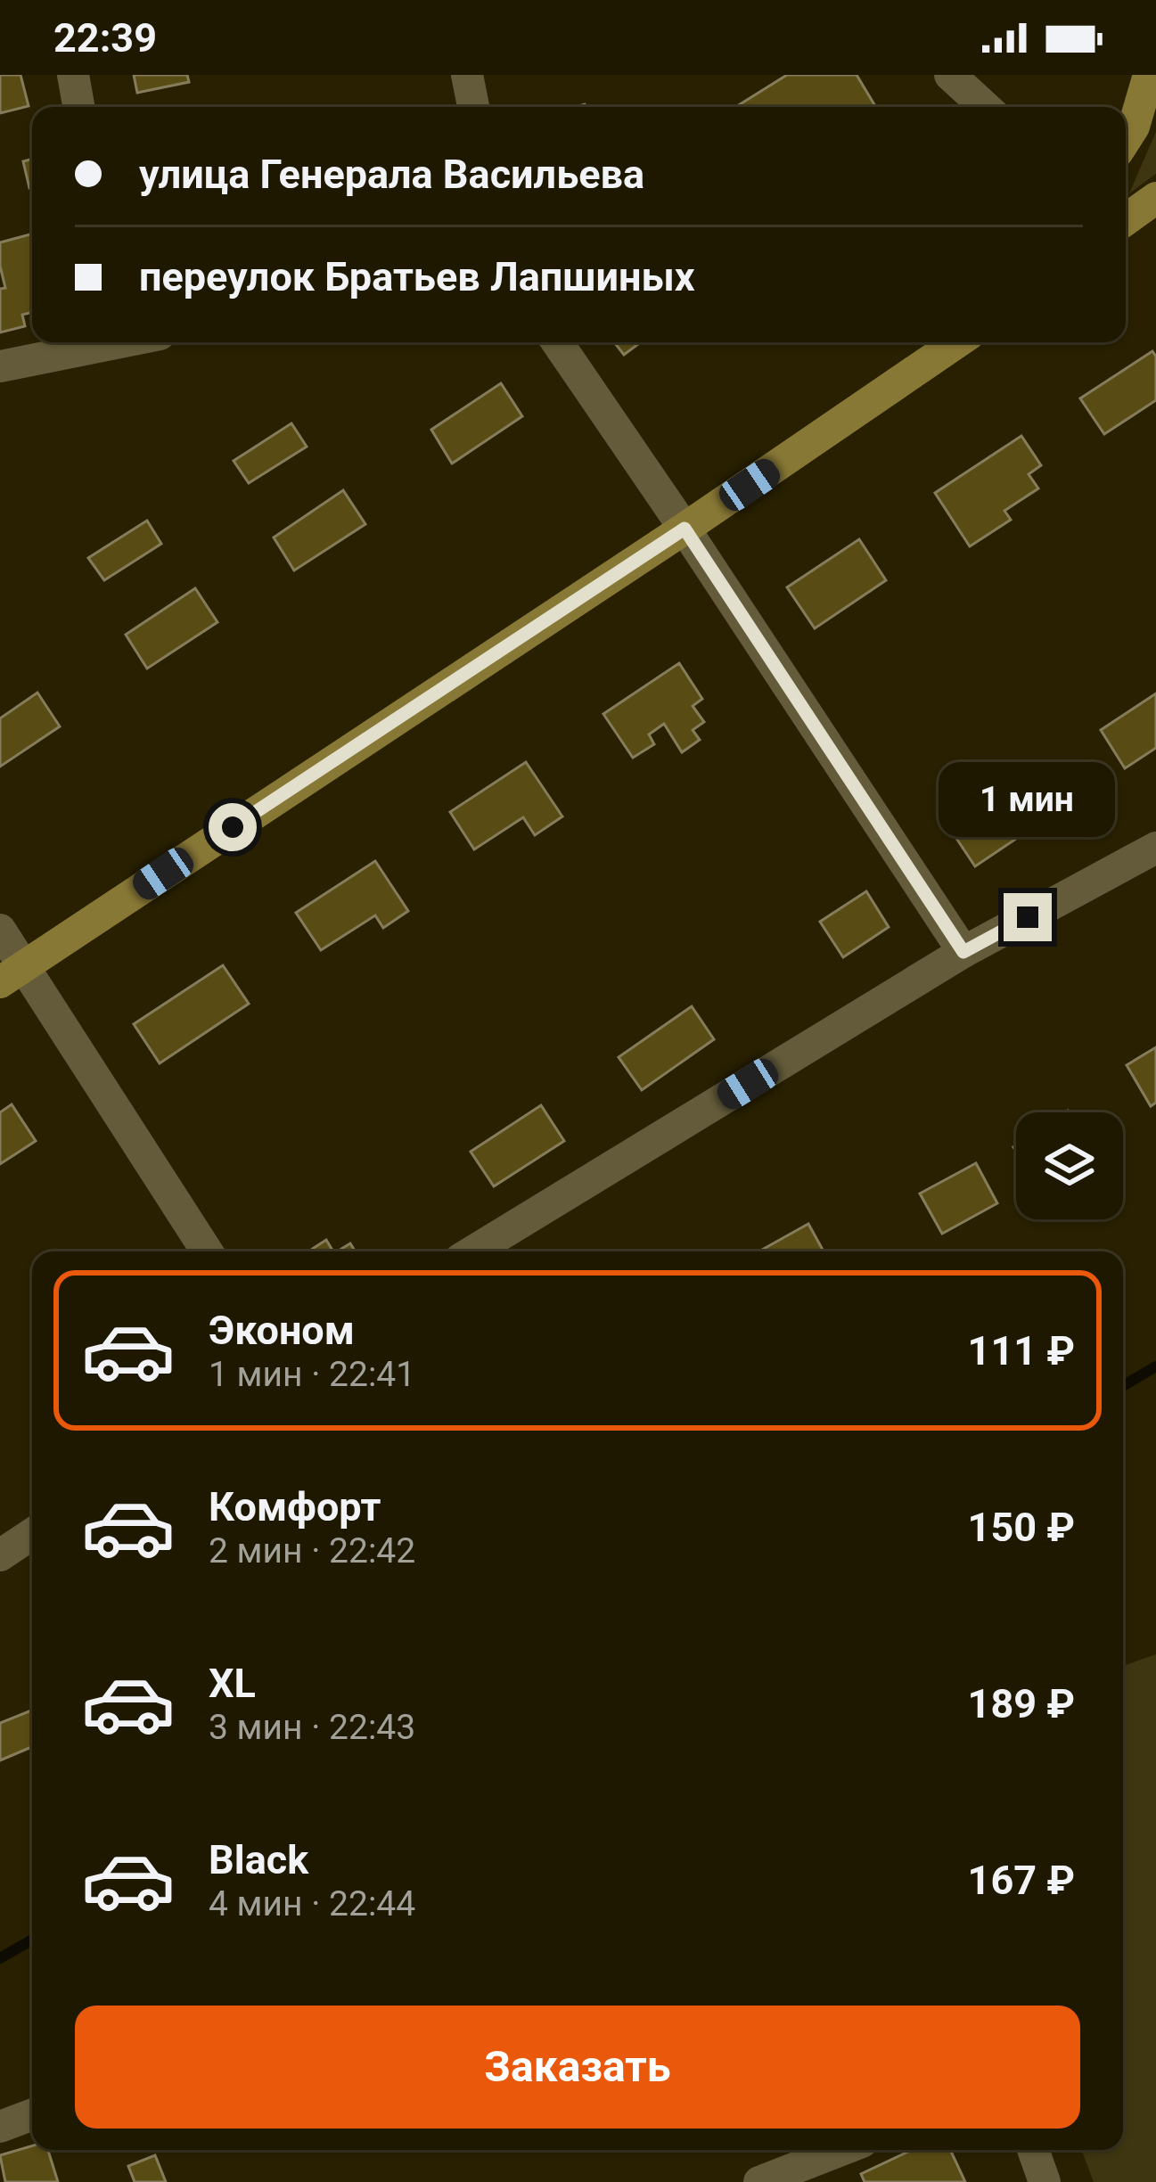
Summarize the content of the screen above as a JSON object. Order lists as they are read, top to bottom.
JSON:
{
  "page": {
    "status": "22:39",
    "banner": ["улица Генерала Васильева", "переулок Братьев Лапшиных"],
    "bubble": "1 мин",
    "list": [
      {
        "name": "Эконом",
        "note": "1 мин · 22:41",
        "value": "111 ₽"
      },
      {
        "name": "Комфорт",
        "note": "2 мин · 22:42",
        "value": "150 ₽"
      },
      {
        "name": "XL",
        "note": "3 мин · 22:43",
        "value": "189 ₽"
      },
      {
        "name": "Black",
        "note": "4 мин · 22:44",
        "value": "167 ₽"
      }
    ],
    "buttons": "Заказать"
  }
}
